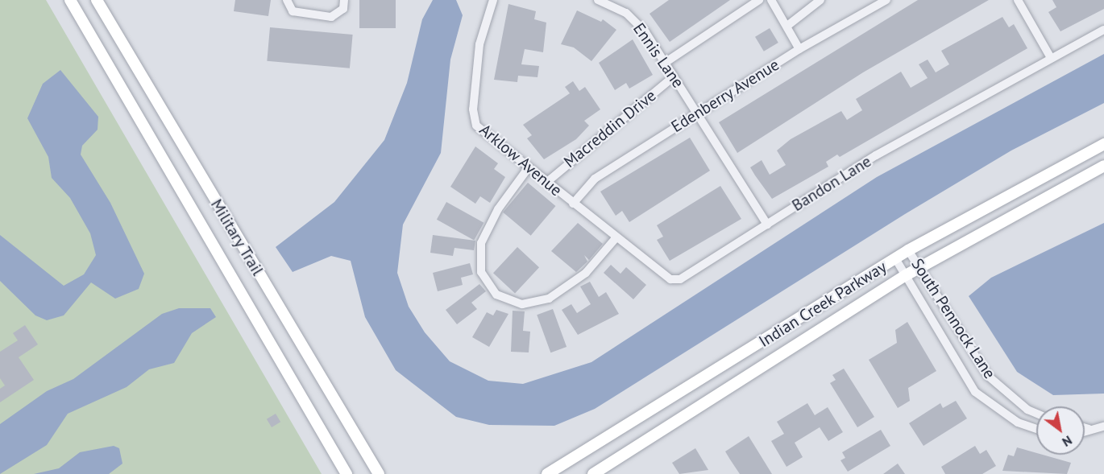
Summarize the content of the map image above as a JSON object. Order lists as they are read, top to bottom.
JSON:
{
  "streets": {
    "street": [
      "Ennis Lane",
      "Edenberry Avenue",
      "Macreddin Drive",
      "Arklow Avenue",
      "Bandon Lane",
      "Military Trail",
      "Indian Creek Parkway",
      "South Pennock Lane"
    ]
  },
  "crossings": [
    ["Ennis Lane", "Edenberry Avenue"],
    ["Ennis Lane", "Macreddin Drive"],
    ["Ennis Lane", "Bandon Lane"],
    ["Edenberry Avenue", "Arklow Avenue"],
    ["Edenberry Avenue", "Bandon Lane"],
    ["Macreddin Drive", "Arklow Avenue"],
    ["Arklow Avenue", "Bandon Lane"],
    ["Indian Creek Parkway", "South Pennock Lane"]
  ],
  "north": "bottom right"
}
